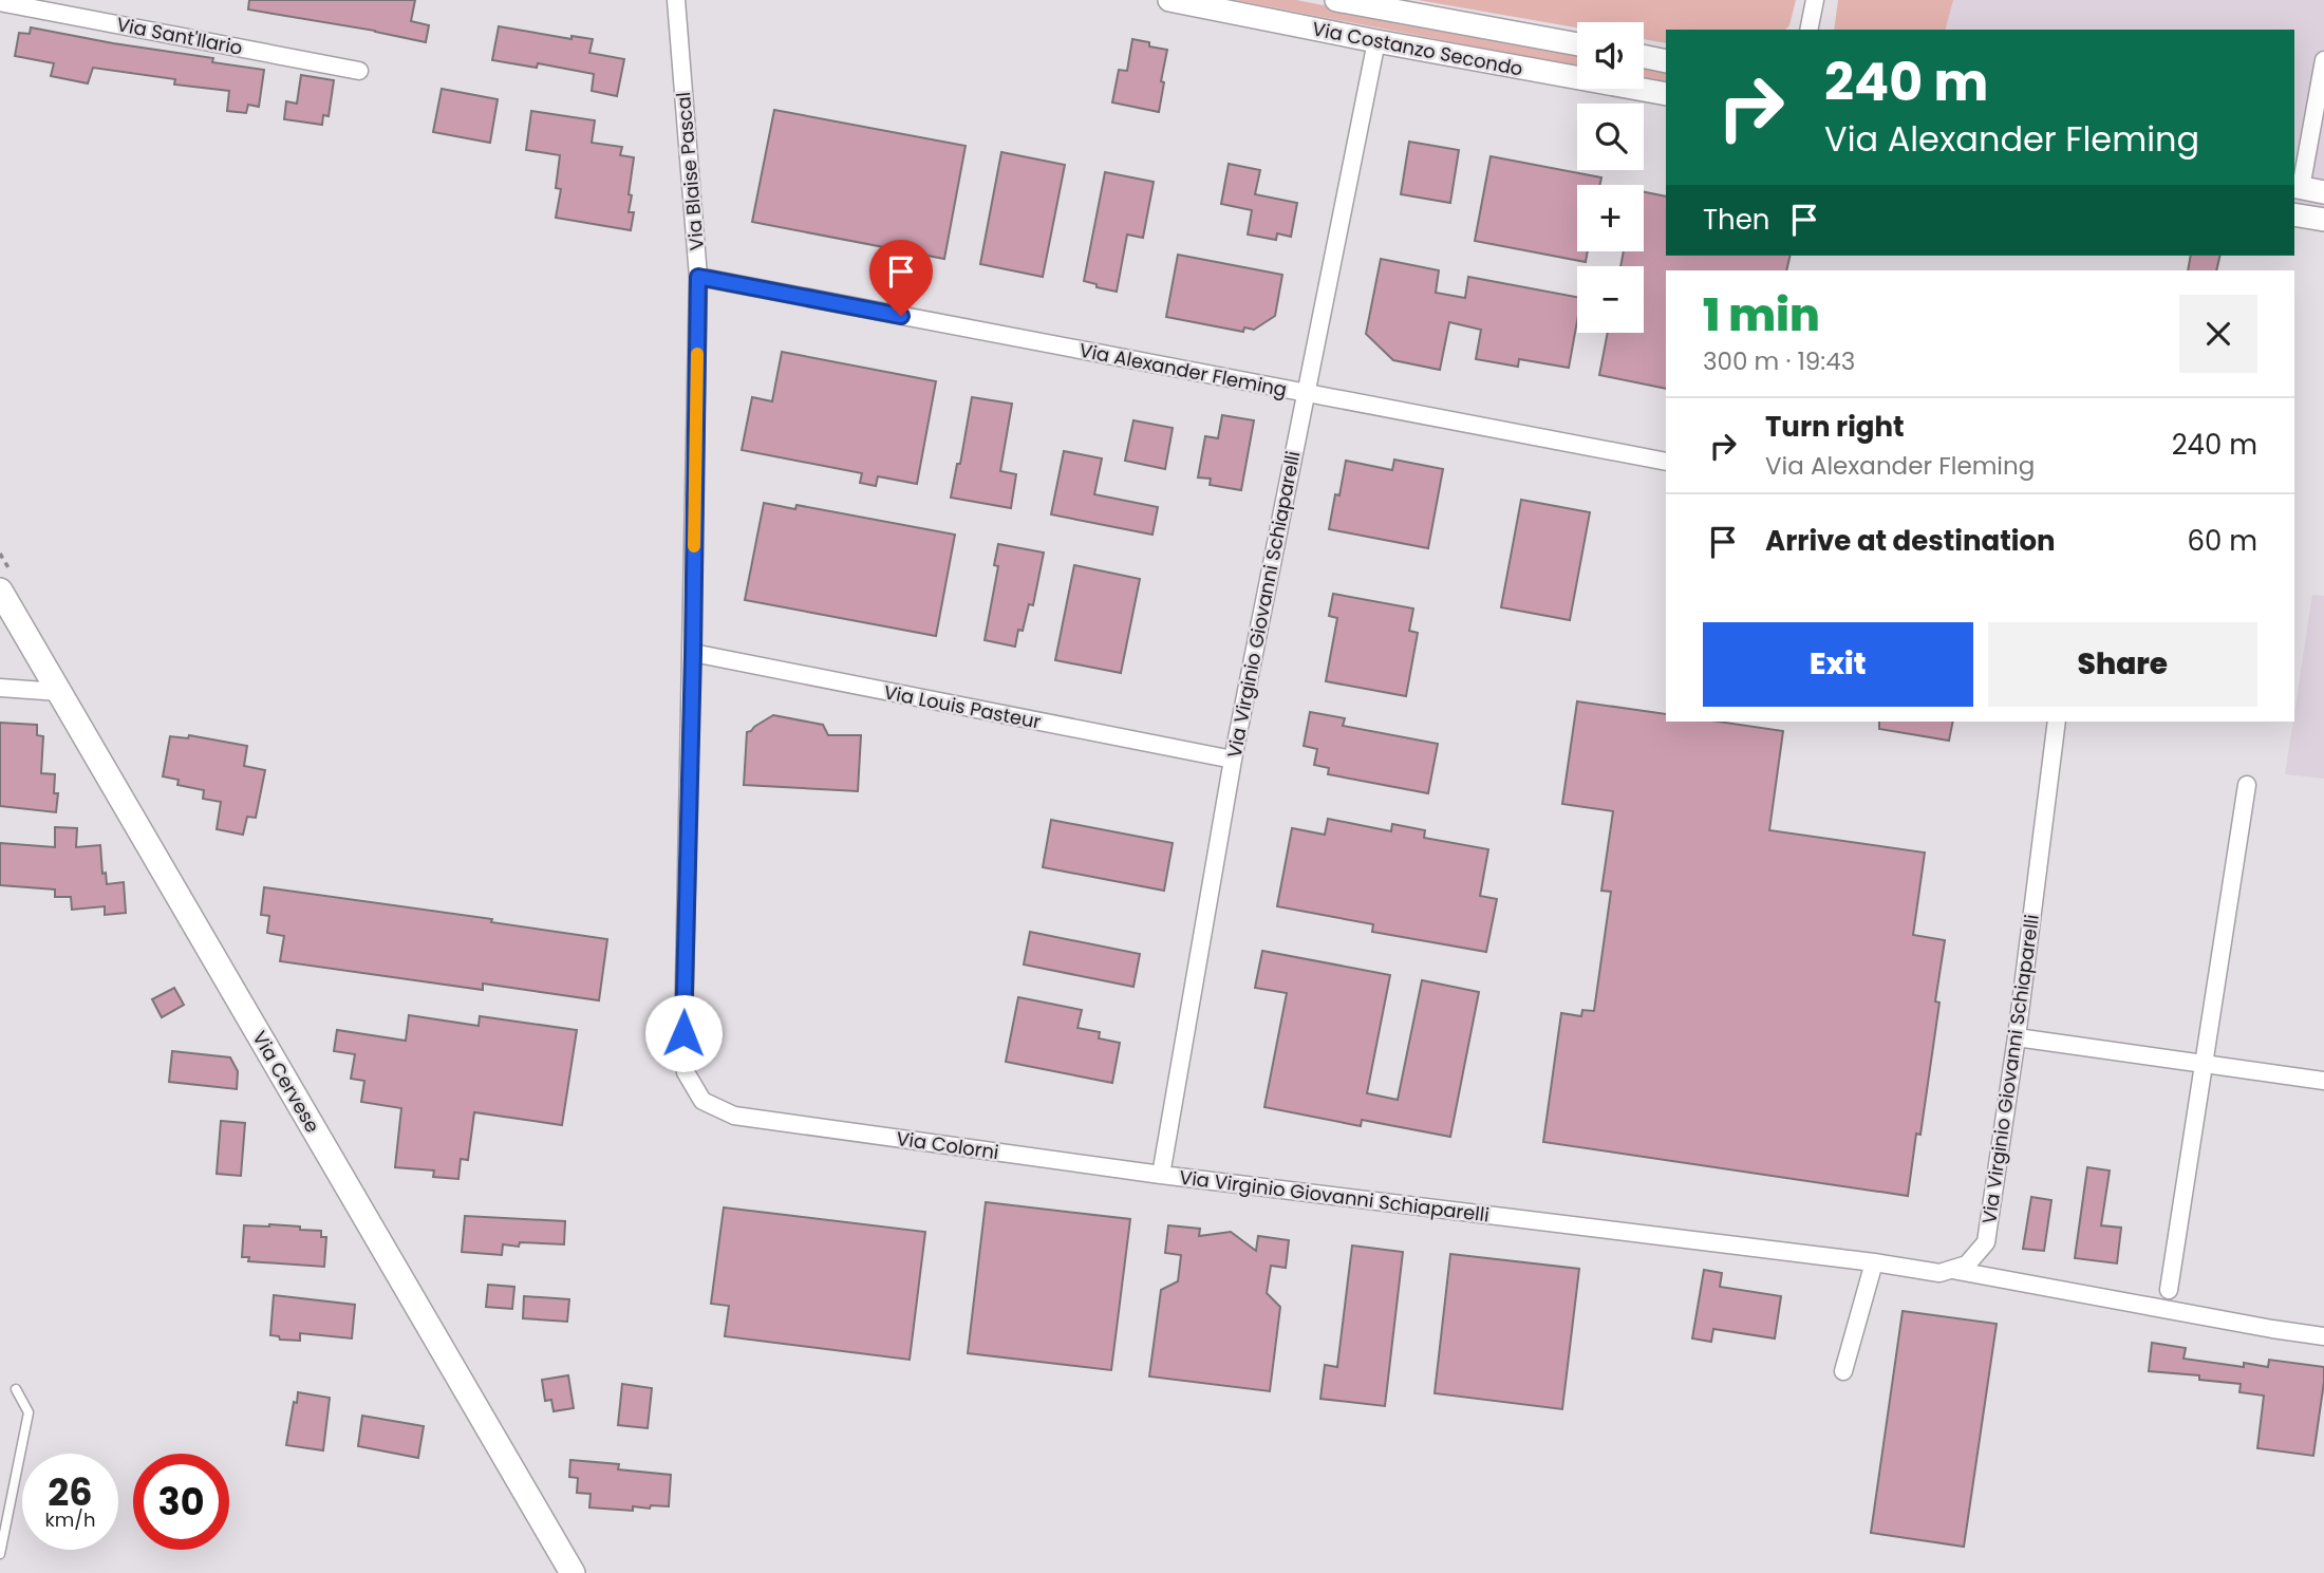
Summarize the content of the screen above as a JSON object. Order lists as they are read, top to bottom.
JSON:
{
  "streets": {
    "main road": ["Via Cervese"],
    "street": [
      "Via Sant'Ilario",
      "Via Costanzo Secondo",
      "Via Blaise Pascal",
      "Via Alexander Fleming",
      "Via Virginio Giovanni Schiaparelli",
      "Via Louis Pasteur",
      "Via Colorni"
    ]
  },
  "crossings": [
    ["Via Costanzo Secondo", "Via Virginio Giovanni Schiaparelli"],
    ["Via Blaise Pascal", "Via Alexander Fleming"],
    ["Via Blaise Pascal", "Via Louis Pasteur"],
    ["Via Blaise Pascal", "Via Colorni"],
    ["Via Alexander Fleming", "Via Virginio Giovanni Schiaparelli"],
    ["Via Virginio Giovanni Schiaparelli", "Via Louis Pasteur"],
    ["Via Virginio Giovanni Schiaparelli", "Via Colorni"]
  ],
  "page": {
    "map_buttons": ["+", "−"],
    "turn": ["240 m", "Via Alexander Fleming"],
    "then": "Then",
    "heading": ["1 min", "300 m · 19:43"],
    "list": [
      {
        "name": "Turn right",
        "note": "Via Alexander Fleming",
        "value": "240 m"
      },
      {
        "name": "Arrive at destination",
        "value": "60 m"
      }
    ],
    "buttons": ["Exit", "Share"],
    "speed": "26 km/h",
    "limit": "30"
  }
}
